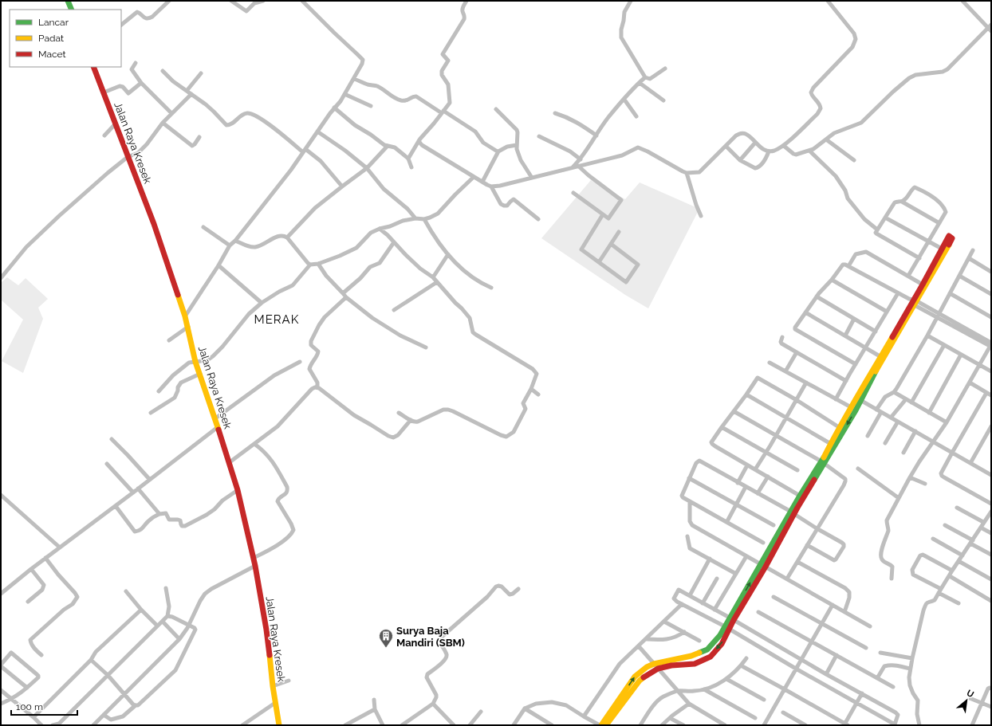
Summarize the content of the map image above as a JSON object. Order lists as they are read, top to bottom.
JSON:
{
  "streets": {
    "street": ["Jalan Raya Kresek"]
  },
  "districts": ["MERAK"],
  "places": {
    "building": ["Surya Baja Mandiri (SBM)"]
  },
  "legend": ["Lancar", "Padat", "Macet"],
  "scale_bar": "100 m",
  "north": "top right"
}
